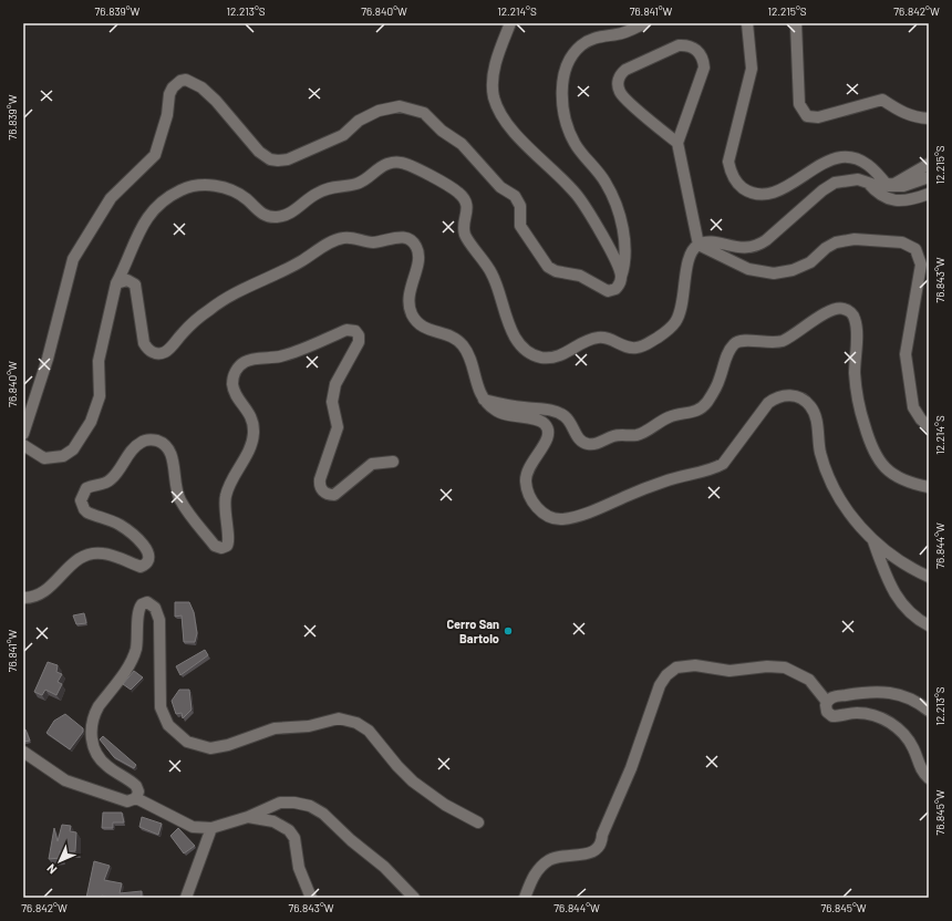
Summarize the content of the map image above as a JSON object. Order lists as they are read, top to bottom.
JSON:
{
  "places": ["Cerro San Bartolo"],
  "north": "bottom left",
  "coordinates": [
    "76.839°W",
    "12.213°S",
    "76.840°W",
    "12.214°S",
    "76.841°W",
    "12.215°S",
    "76.842°W",
    "76.843°W",
    "76.844°W",
    "76.845°W"
  ]
}
